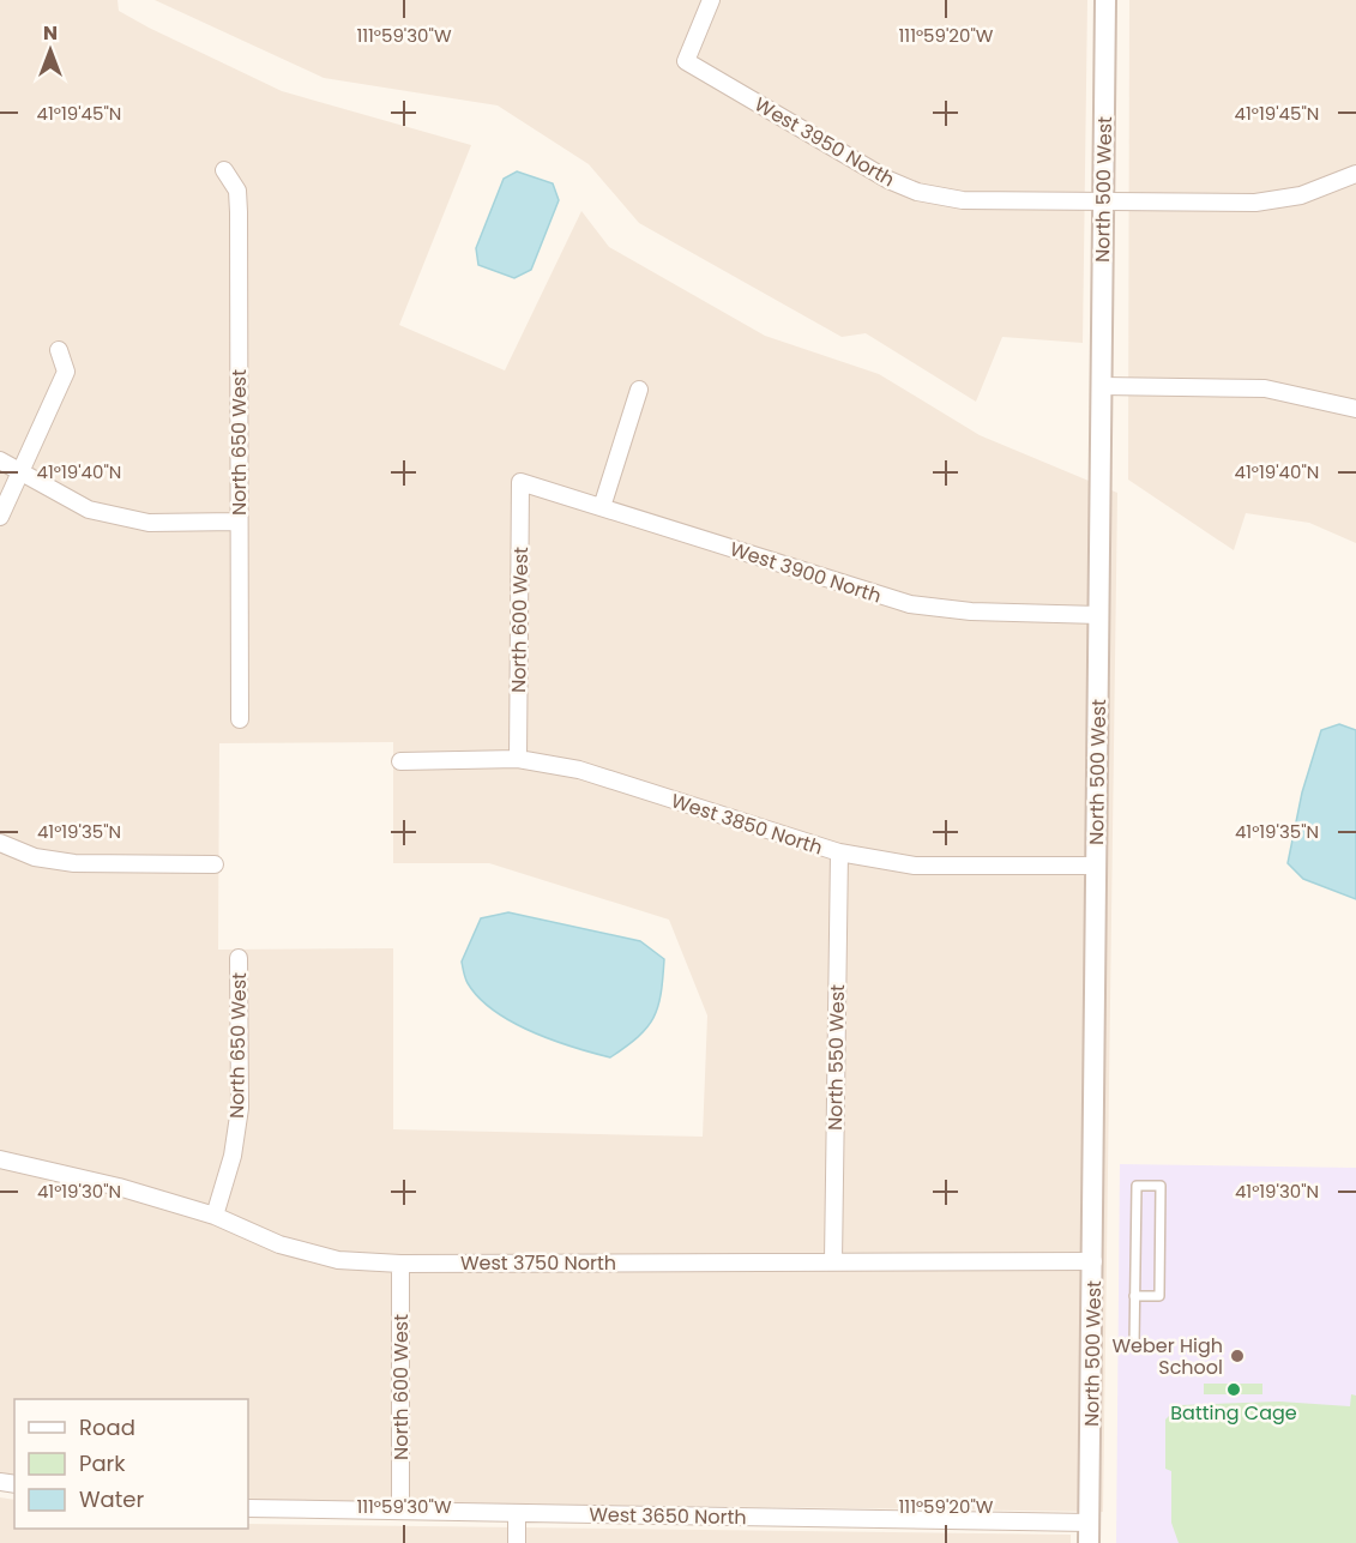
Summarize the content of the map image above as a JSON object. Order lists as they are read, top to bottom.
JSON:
{
  "streets": {
    "street": [
      "West 3950 North",
      "North 500 West",
      "North 650 West",
      "West 3900 North",
      "North 600 West",
      "West 3850 North",
      "North 550 West",
      "West 3750 North",
      "West 3650 North"
    ]
  },
  "crossings": [
    ["West 3950 North", "North 500 West"],
    ["North 500 West", "West 3900 North"],
    ["North 500 West", "West 3850 North"],
    ["North 500 West", "West 3750 North"],
    ["North 500 West", "West 3650 North"],
    ["North 650 West", "West 3750 North"],
    ["West 3900 North", "North 600 West"],
    ["North 600 West", "West 3850 North"],
    ["North 600 West", "West 3750 North"],
    ["North 600 West", "West 3650 North"],
    ["West 3850 North", "North 550 West"],
    ["North 550 West", "West 3750 North"]
  ],
  "places": ["Weber High School", "Batting Cage"],
  "legend": ["Road", "Park", "Water"],
  "north": "top",
  "coordinates": [
    "111°59'30\"W",
    "111°59'20\"W",
    "41°19'45\"N",
    "41°19'40\"N",
    "41°19'35\"N",
    "41°19'30\"N"
  ]
}
